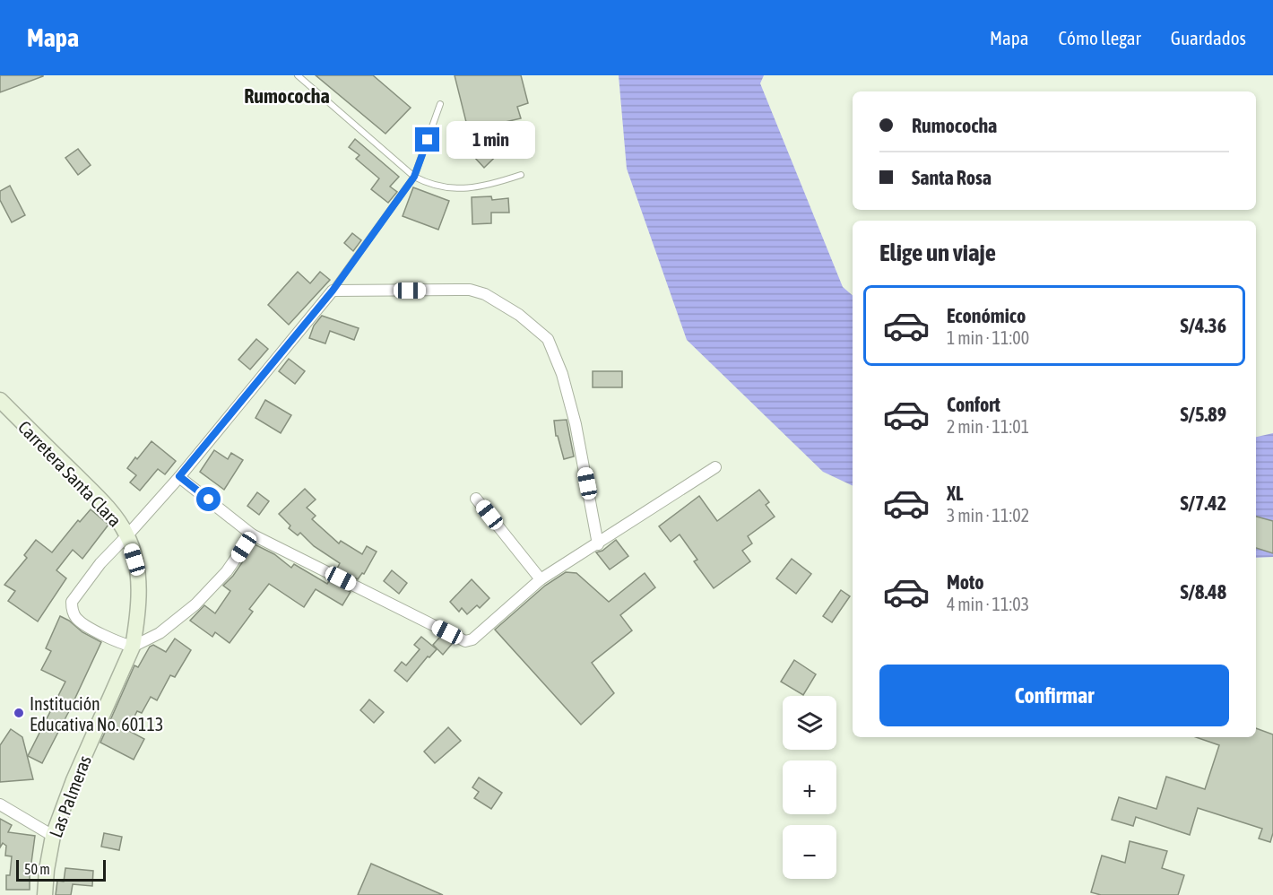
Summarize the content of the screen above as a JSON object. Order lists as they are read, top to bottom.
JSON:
{
  "streets": {
    "street": ["Carretera Santa Clara", "Las Palmeras"]
  },
  "crossings": [
    ["Carretera Santa Clara", "Las Palmeras"]
  ],
  "districts": ["Rumococha"],
  "places": ["Institución Educativa No. 60113"],
  "scale_bar": "50 m",
  "page": {
    "header": "Mapa",
    "nav": ["Mapa", "Cómo llegar", "Guardados"],
    "banner": ["Rumococha", "Santa Rosa"],
    "bubble": "1 min",
    "heading": "Elige un viaje",
    "list": [
      {
        "name": "Económico",
        "note": "1 min · 11:00",
        "value": "S/4.36"
      },
      {
        "name": "Confort",
        "note": "2 min · 11:01",
        "value": "S/5.89"
      },
      {
        "name": "XL",
        "note": "3 min · 11:02",
        "value": "S/7.42"
      },
      {
        "name": "Moto",
        "note": "4 min · 11:03",
        "value": "S/8.48"
      }
    ],
    "buttons": "Confirmar",
    "map_buttons": ["+", "−"],
    "scale": "50 m"
  }
}
